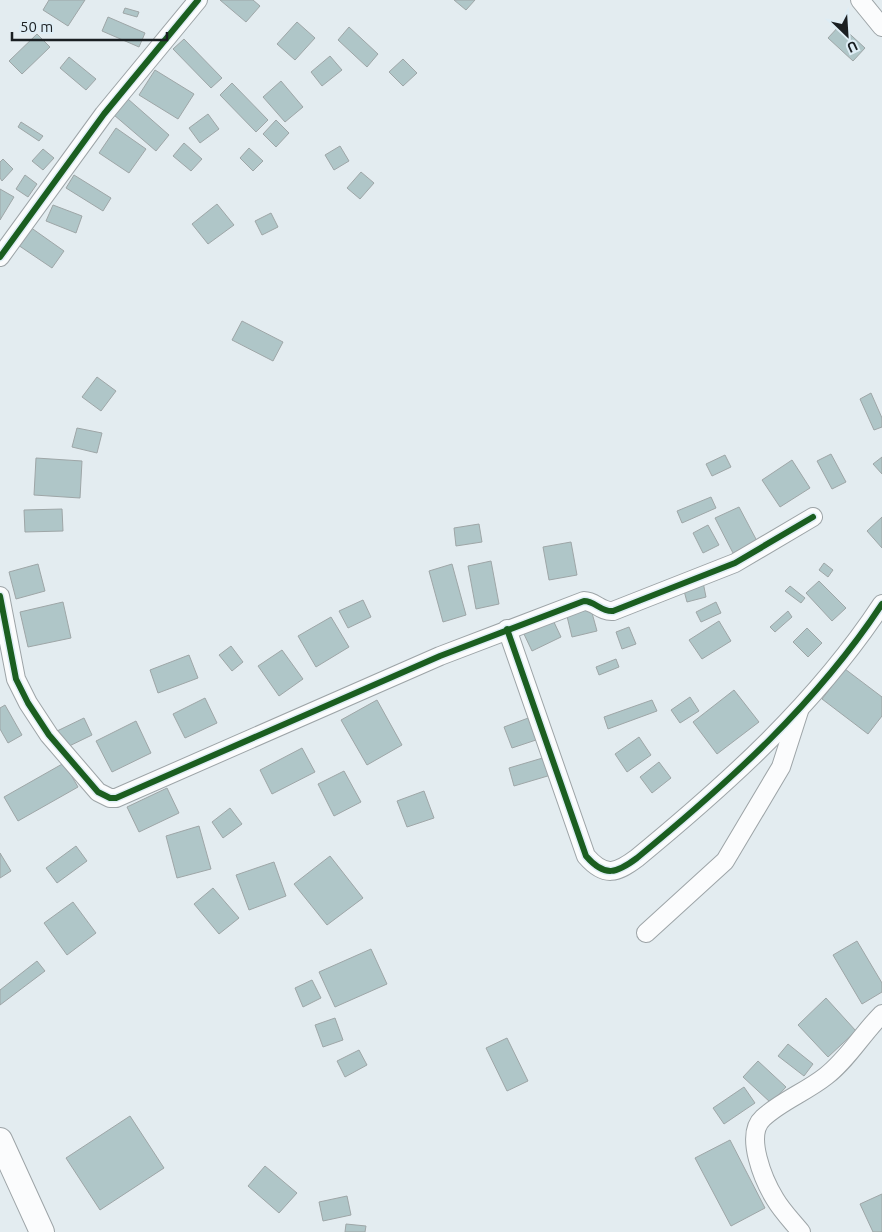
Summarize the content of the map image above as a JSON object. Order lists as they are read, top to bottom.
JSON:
{
  "scale_bar": "50 m",
  "north": "bottom right"
}
